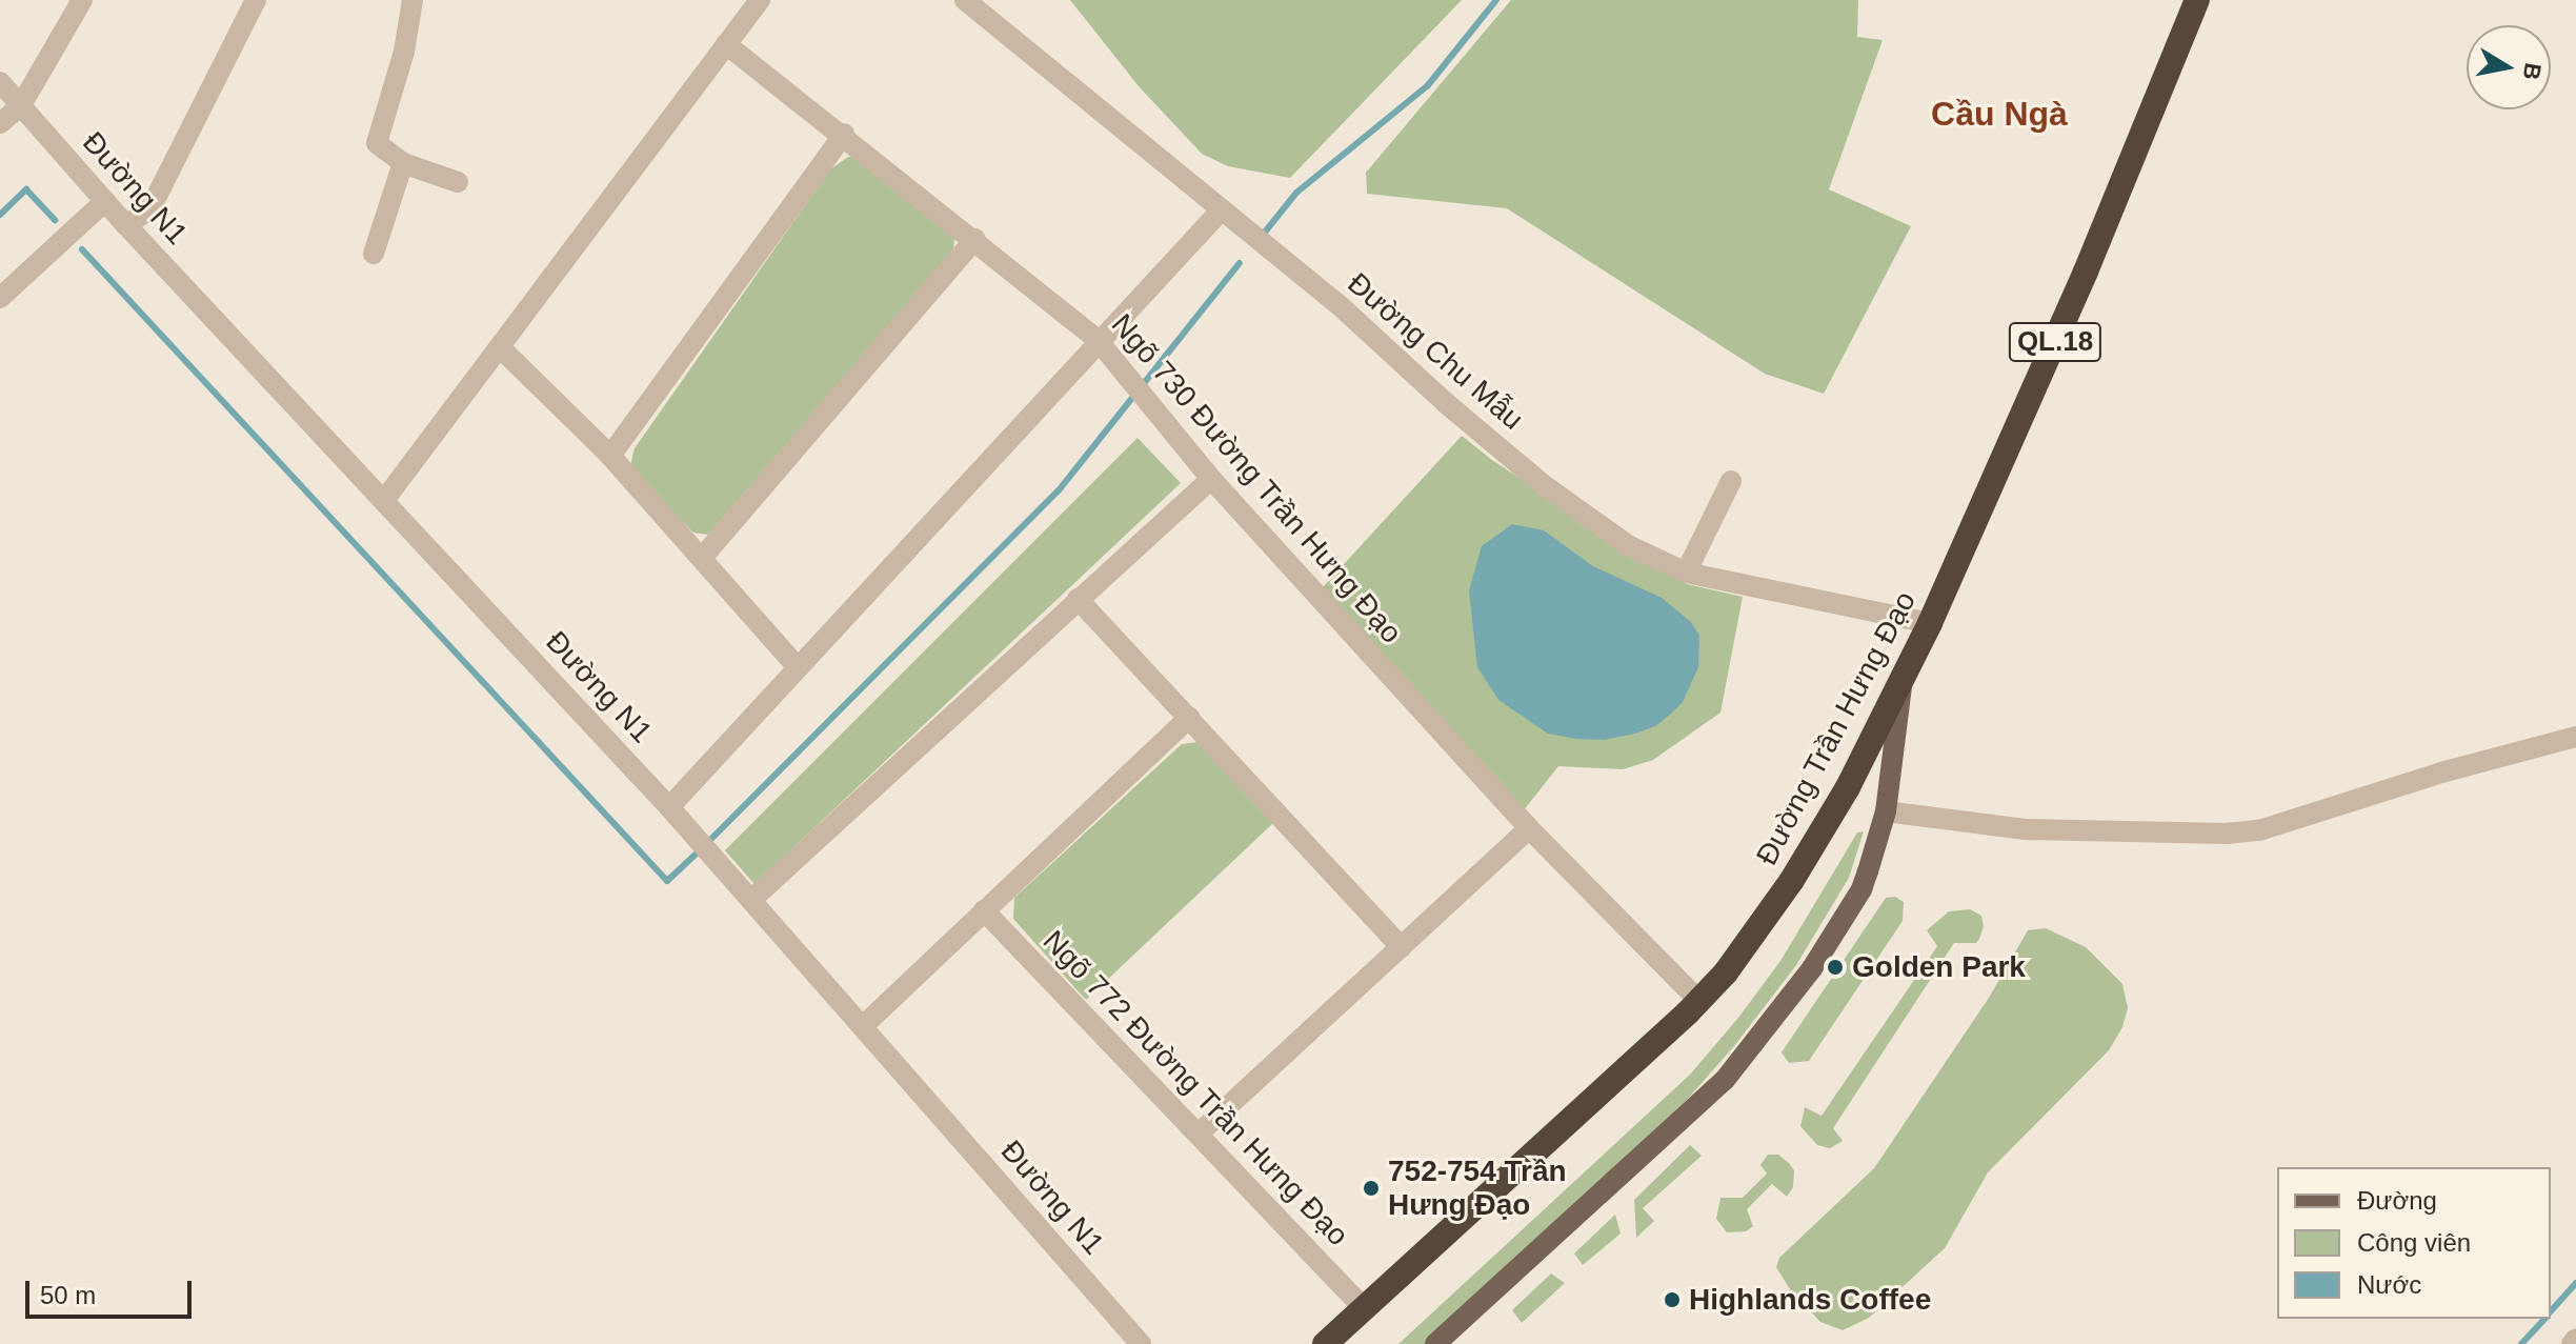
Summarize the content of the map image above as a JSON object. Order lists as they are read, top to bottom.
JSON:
{
  "streets": {
    "highway": ["QL.18", "Đường Trần Hưng Đạo"],
    "street": [
      "Đường N1",
      "Đường Chu Mẫu",
      "Ngõ 730 Đường Trần Hưng Đạo",
      "Ngõ 772 Đường Trần Hưng Đạo"
    ]
  },
  "crossings": [
    ["Đường Chu Mẫu", "Đường Trần Hưng Đạo"],
    ["Ngõ 730 Đường Trần Hưng Đạo", "Đường Trần Hưng Đạo"],
    ["Đường Trần Hưng Đạo", "Ngõ 772 Đường Trần Hưng Đạo"]
  ],
  "districts": ["Cầu Ngà"],
  "places": ["Golden Park", "752-754 Trần Hưng Đạo", "Highlands Coffee"],
  "legend": ["Đường", "Công viên", "Nước"],
  "scale_bar": "50 m",
  "north": "right"
}
